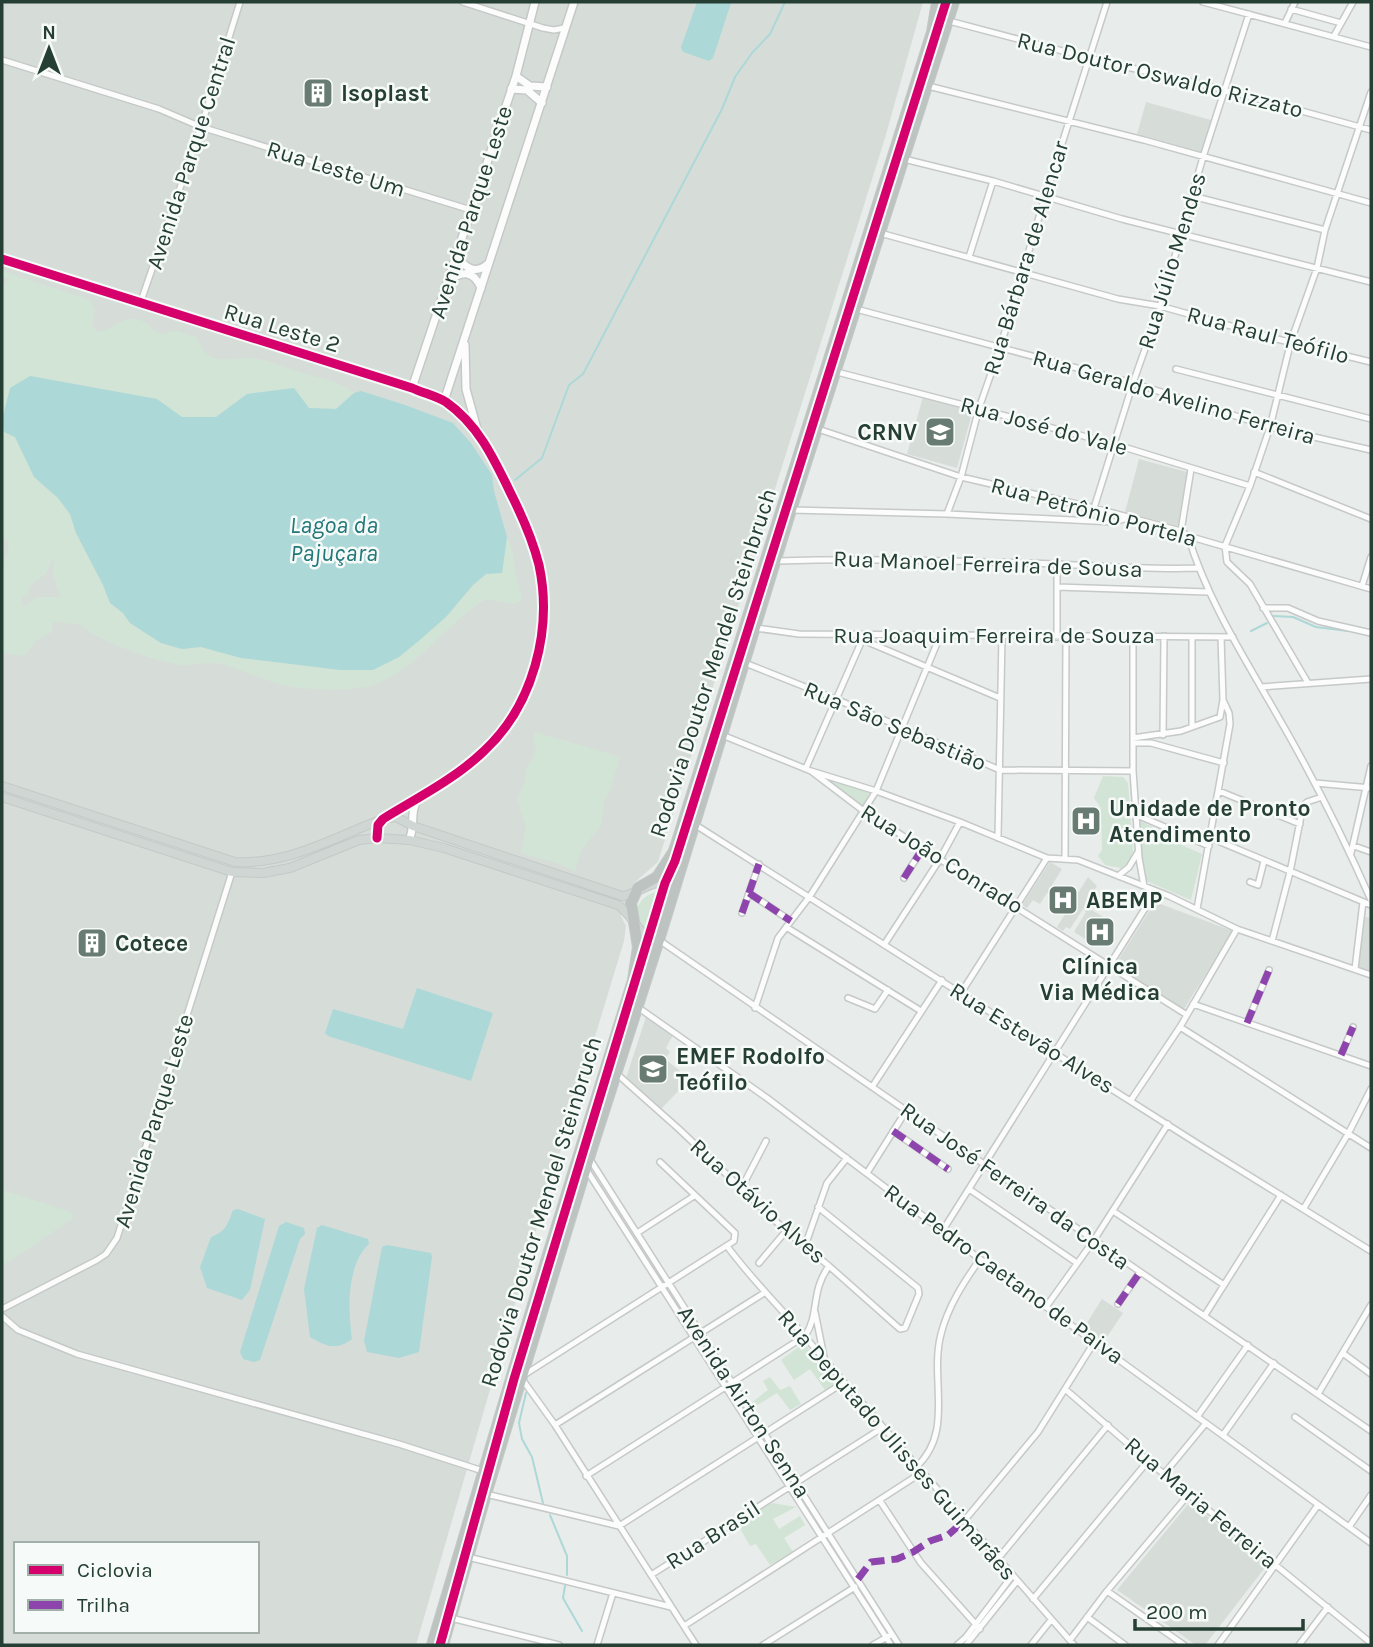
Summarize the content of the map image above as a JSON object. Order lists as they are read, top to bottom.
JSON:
{
  "streets": {
    "highway": ["Rodovia Doutor Mendel Steinbruch"],
    "street": [
      "Rua Doutor Oswaldo Rizzato",
      "Avenida Parque Central",
      "Rua Leste Um",
      "Avenida Parque Leste",
      "Rua Bárbara de Alencar",
      "Rua Júlio Mendes",
      "Rua Leste 2",
      "Rua Raul Teófilo",
      "Rua Geraldo Avelino Ferreira",
      "Rua José do Vale",
      "Rua Petrônio Portela",
      "Rua Manoel Ferreira de Sousa",
      "Rua Joaquim Ferreira de Souza",
      "Rua São Sebastião",
      "Rua João Conrado",
      "Rua Estevão Alves",
      "Rua José Ferreira da Costa",
      "Rua Otávio Alves",
      "Rua Pedro Caetano de Paiva",
      "Avenida Airton Senna",
      "Rua Deputado Ulisses Guimarães",
      "Rua Maria Ferreira",
      "Rua Brasil"
    ]
  },
  "crossings": [
    ["Rua Doutor Oswaldo Rizzato", "Rua Bárbara de Alencar"],
    ["Rua Doutor Oswaldo Rizzato", "Rua Júlio Mendes"],
    ["Rua Doutor Oswaldo Rizzato", "Rodovia Doutor Mendel Steinbruch"],
    ["Avenida Parque Central", "Rua Leste Um"],
    ["Avenida Parque Central", "Rua Leste 2"],
    ["Rua Leste Um", "Avenida Parque Leste"],
    ["Avenida Parque Leste", "Rua Leste 2"],
    ["Rua Bárbara de Alencar", "Rua Raul Teófilo"],
    ["Rua Bárbara de Alencar", "Rua Geraldo Avelino Ferreira"],
    ["Rua Bárbara de Alencar", "Rua José do Vale"],
    ["Rua Bárbara de Alencar", "Rua Petrônio Portela"],
    ["Rua Júlio Mendes", "Rua Raul Teófilo"],
    ["Rua Júlio Mendes", "Rua Geraldo Avelino Ferreira"],
    ["Rua Júlio Mendes", "Rua José do Vale"],
    ["Rua Júlio Mendes", "Rua Petrônio Portela"],
    ["Rua Raul Teófilo", "Rodovia Doutor Mendel Steinbruch"],
    ["Rua Geraldo Avelino Ferreira", "Rodovia Doutor Mendel Steinbruch"],
    ["Rua José do Vale", "Rodovia Doutor Mendel Steinbruch"],
    ["Rua Petrônio Portela", "Rodovia Doutor Mendel Steinbruch"],
    ["Rua Manoel Ferreira de Sousa", "Rodovia Doutor Mendel Steinbruch"],
    ["Rua Joaquim Ferreira de Souza", "Rodovia Doutor Mendel Steinbruch"],
    ["Rodovia Doutor Mendel Steinbruch", "Rua São Sebastião"],
    ["Rodovia Doutor Mendel Steinbruch", "Rua Estevão Alves"],
    ["Rodovia Doutor Mendel Steinbruch", "Rua José Ferreira da Costa"],
    ["Rodovia Doutor Mendel Steinbruch", "Rua Otávio Alves"],
    ["Rodovia Doutor Mendel Steinbruch", "Rua Pedro Caetano de Paiva"],
    ["Rodovia Doutor Mendel Steinbruch", "Avenida Airton Senna"],
    ["Avenida Airton Senna", "Rua Brasil"],
    ["Rua Deputado Ulisses Guimarães", "Rua Brasil"]
  ],
  "water": ["Lagoa da Pajuçara"],
  "places": {
    "building": ["Isoplast", "Cotece"],
    "school or university": ["CRNV", "EMEF Rodolfo Teófilo"],
    "hospital": ["Unidade de Pronto Atendimento", "ABEMP", "Clínica Via Médica"]
  },
  "legend": ["Ciclovia", "Trilha"],
  "scale_bar": "200 m",
  "north": "top"
}
